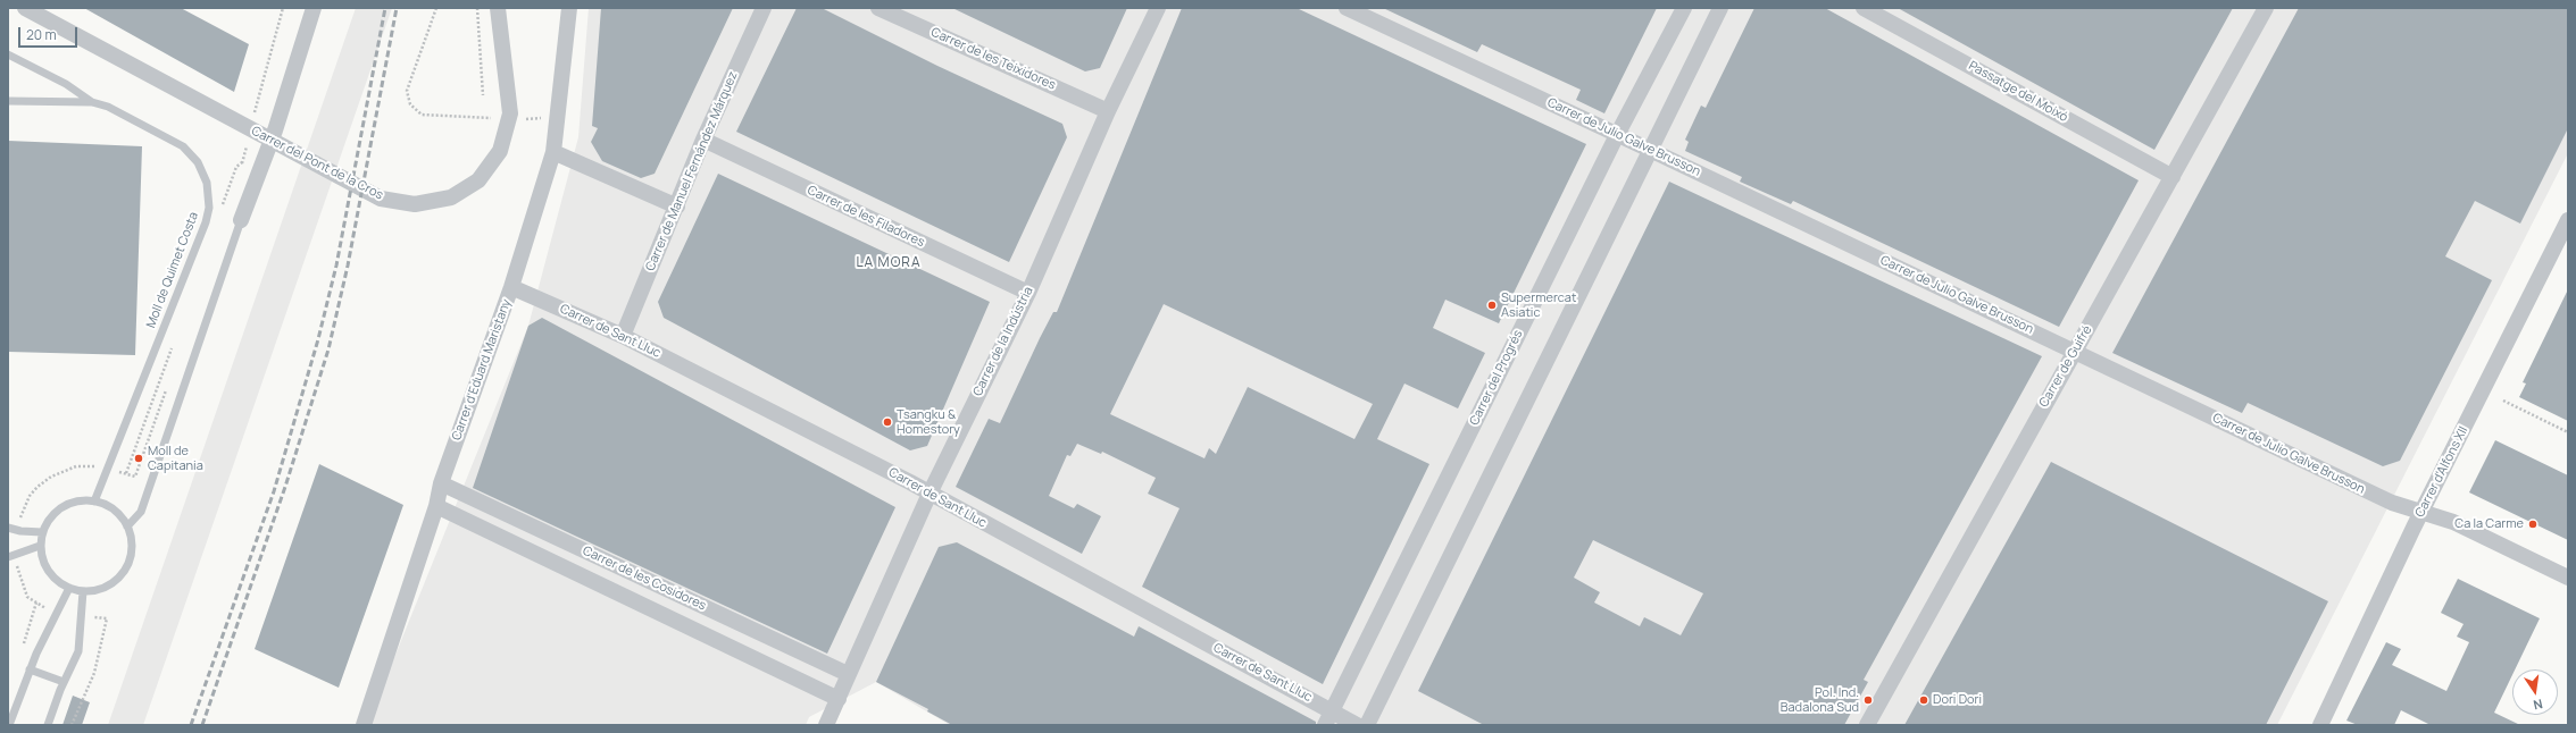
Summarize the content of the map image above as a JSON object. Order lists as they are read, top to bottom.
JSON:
{
  "streets": {
    "street": [
      "Carrer de les Teixidores",
      "Passatge del Moixó",
      "Carrer de Julio Galve Brusson",
      "Carrer del Pont de la Cros",
      "Carrer de Manuel Fernández Márquez",
      "Carrer de les Filadores",
      "Carrer de Sant Lluc",
      "Carrer de la Indústria",
      "Carrer de Guifré",
      "Carrer d'Eduard Maristany",
      "Carrer del Progrés",
      "Carrer d'Alfons XII",
      "Carrer de les Cosidores"
    ],
    "lane": ["Moll de Quimet Costa"]
  },
  "crossings": [
    ["Carrer de les Teixidores", "Carrer de la Indústria"],
    ["Passatge del Moixó", "Carrer de Guifré"],
    ["Carrer de Julio Galve Brusson", "Carrer de Guifré"],
    ["Carrer de Julio Galve Brusson", "Carrer del Progrés"],
    ["Carrer de Julio Galve Brusson", "Carrer d'Alfons XII"],
    ["Carrer de Manuel Fernández Márquez", "Carrer de les Filadores"],
    ["Carrer de Manuel Fernández Márquez", "Carrer de Sant Lluc"],
    ["Carrer de les Filadores", "Carrer de la Indústria"],
    ["Carrer de Sant Lluc", "Carrer de la Indústria"],
    ["Carrer de Sant Lluc", "Carrer d'Eduard Maristany"],
    ["Carrer de Sant Lluc", "Carrer del Progrés"],
    ["Carrer de la Indústria", "Carrer de les Cosidores"],
    ["Carrer d'Eduard Maristany", "Carrer de les Cosidores"]
  ],
  "districts": ["LA MORA"],
  "places": [
    "Supermercat Asiatic",
    "Tsangku & Homestory",
    "Moll de Capitania",
    "Ca la Carme",
    "Pol. Ind. Badalona Sud",
    "Dori Dori"
  ],
  "scale_bar": "20 m",
  "north": "bottom"
}
